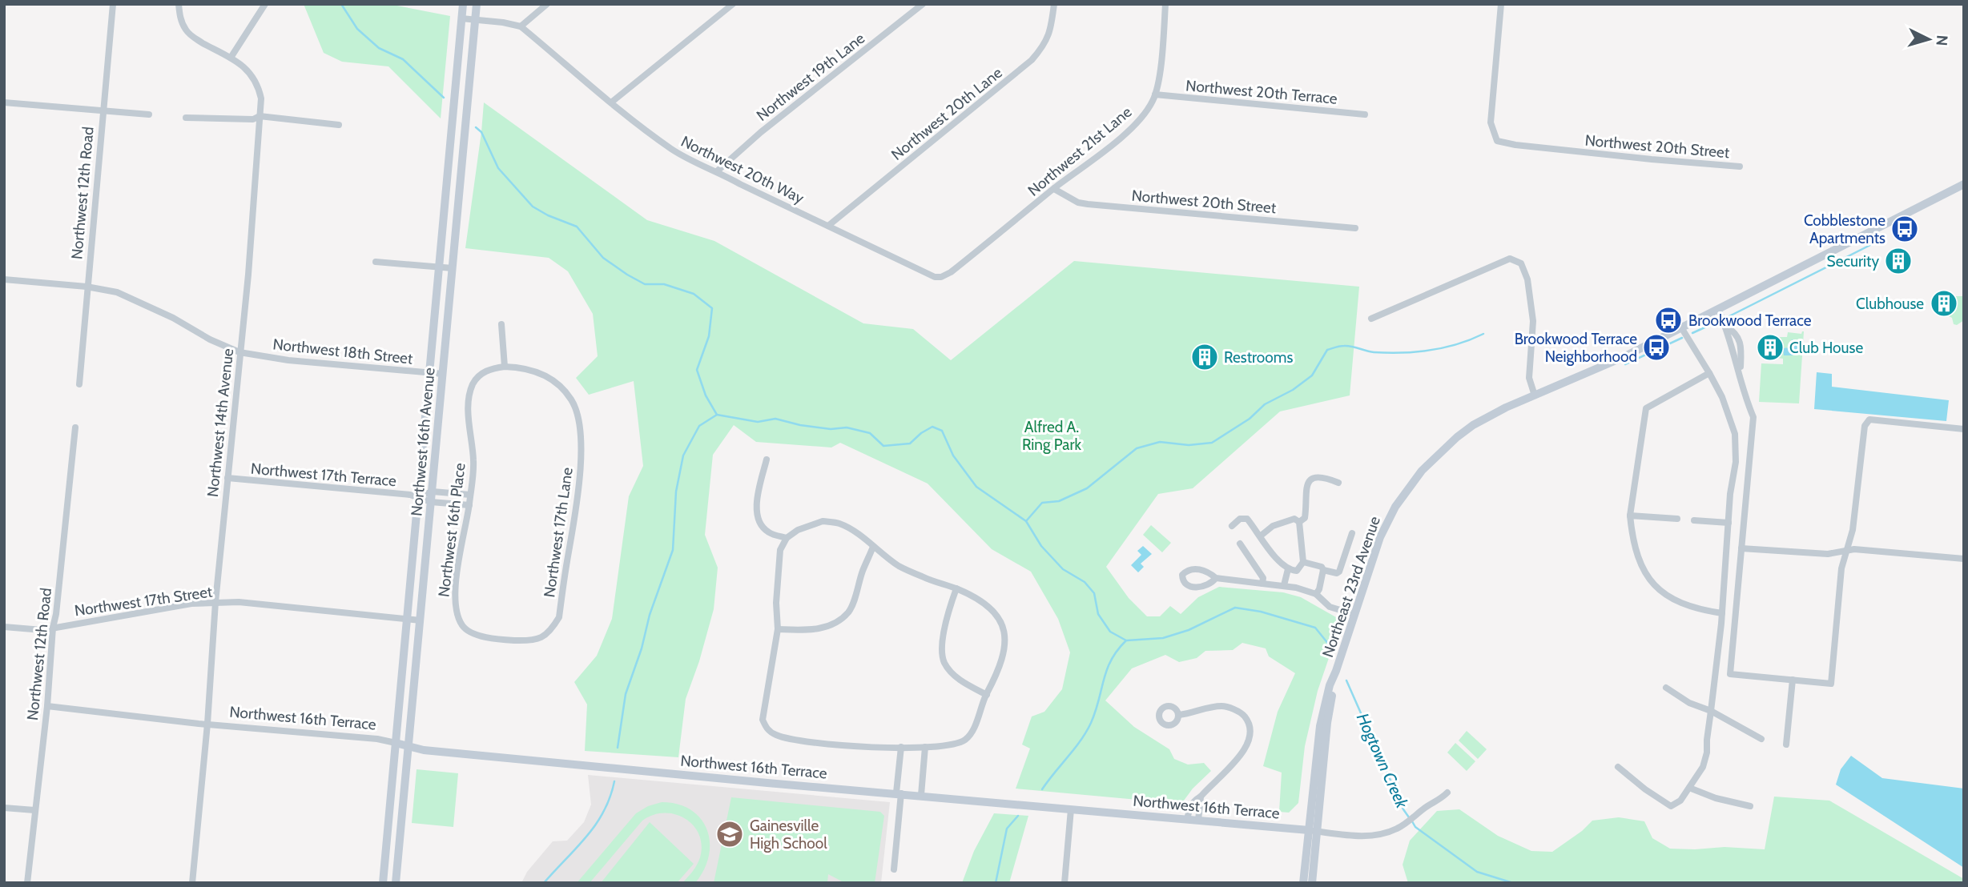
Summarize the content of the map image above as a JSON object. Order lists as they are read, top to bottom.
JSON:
{
  "streets": {
    "street": [
      "Northwest 19th Lane",
      "Northwest 20th Terrace",
      "Northwest 20th Lane",
      "Northwest 20th Street",
      "Northwest 21st Lane",
      "Northwest 20th Way",
      "Northwest 12th Road",
      "Northwest 18th Street",
      "Northwest 14th Avenue",
      "Northwest 16th Avenue",
      "Northwest 17th Terrace",
      "Northwest 16th Place",
      "Northwest 17th Lane",
      "Northeast 23rd Avenue",
      "Northwest 17th Street",
      "Northwest 16th Terrace"
    ]
  },
  "crossings": [
    ["Northwest 19th Lane", "Northwest 20th Way"],
    ["Northwest 20th Terrace", "Northwest 21st Lane"],
    ["Northwest 20th Lane", "Northwest 20th Way"],
    ["Northwest 20th Street", "Northwest 21st Lane"],
    ["Northwest 21st Lane", "Northwest 20th Way"],
    ["Northwest 12th Road", "Northwest 18th Street"],
    ["Northwest 12th Road", "Northwest 17th Street"],
    ["Northwest 12th Road", "Northwest 16th Terrace"],
    ["Northwest 18th Street", "Northwest 14th Avenue"],
    ["Northwest 18th Street", "Northwest 16th Avenue"],
    ["Northwest 14th Avenue", "Northwest 17th Terrace"],
    ["Northwest 14th Avenue", "Northwest 17th Street"],
    ["Northwest 14th Avenue", "Northwest 16th Terrace"],
    ["Northwest 16th Avenue", "Northwest 17th Terrace"],
    ["Northwest 16th Avenue", "Northwest 17th Street"],
    ["Northwest 16th Avenue", "Northwest 16th Terrace"],
    ["Northwest 16th Place", "Northwest 17th Lane"],
    ["Northeast 23rd Avenue", "Northwest 16th Terrace"]
  ],
  "water": ["Hogtown Creek"],
  "parks": ["Alfred A. Ring Park"],
  "places": {
    "bus stop": ["Cobblestone Apartments", "Brookwood Terrace", "Brookwood Terrace Neighborhood"],
    "building": [
      "Security",
      "Clubhouse",
      "Club House",
      "Restrooms"
    ],
    "school or university": ["Gainesville High School"]
  },
  "north": "right"
}
